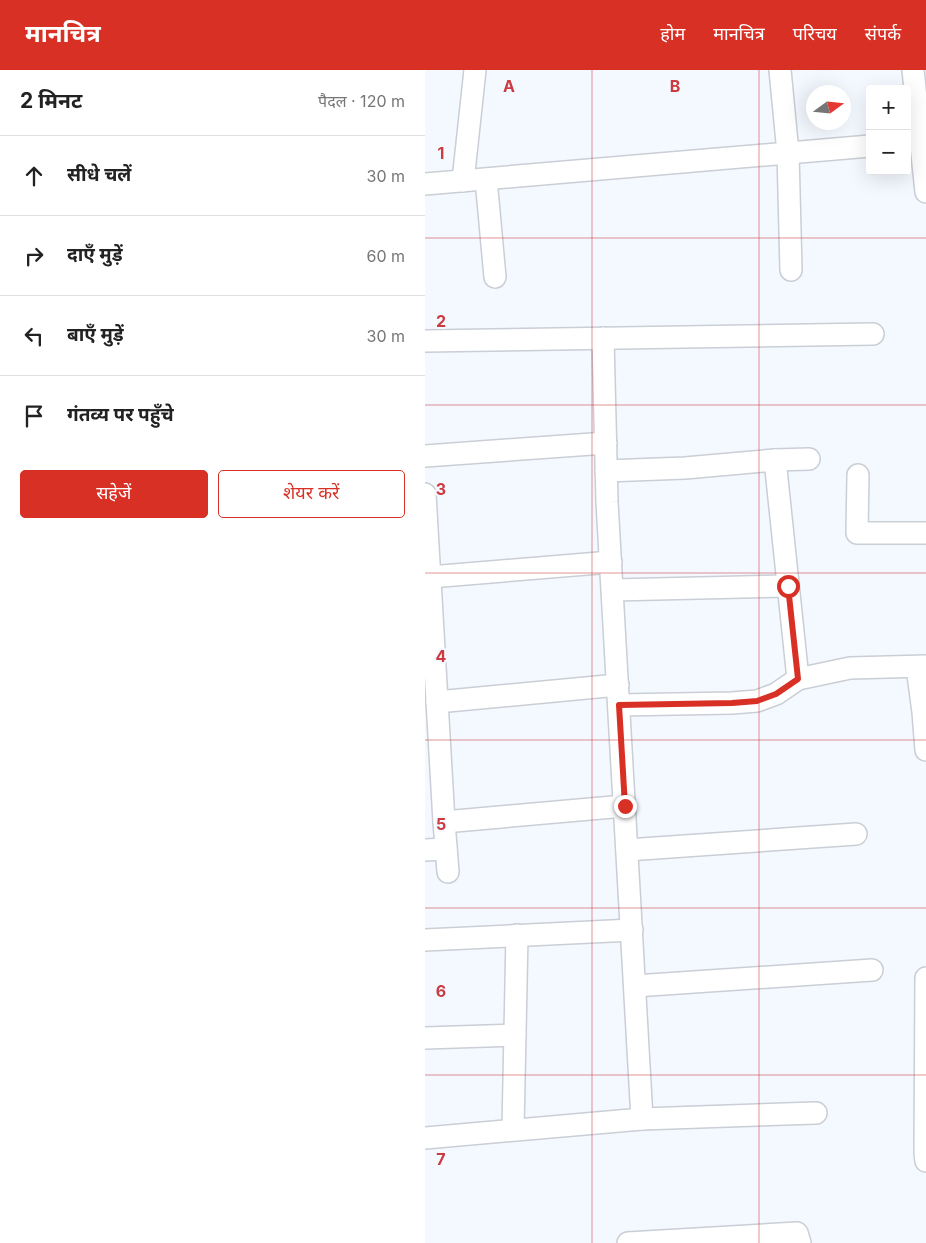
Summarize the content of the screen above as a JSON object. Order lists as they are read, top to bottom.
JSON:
{
  "north": "right",
  "page": {
    "header": "मानचित्र",
    "nav": [
      "होम",
      "मानचित्र",
      "परिचय",
      "संपर्क"
    ],
    "heading": ["2 मिनट", "पैदल · 120 m"],
    "map_buttons": ["+", "−"],
    "list": [
      ["सीधे चलें", "30 m"],
      ["दाएँ मुड़ें", "60 m"],
      ["बाएँ मुड़ें", "30 m"],
      "गंतव्य पर पहुँचे"
    ],
    "buttons": ["सहेजें", "शेयर करें"]
  },
  "grid": {
    "columns": ["A", "B"],
    "rows": [
      "1",
      "2",
      "3",
      "4",
      "5",
      "6",
      "7"
    ]
  }
}
